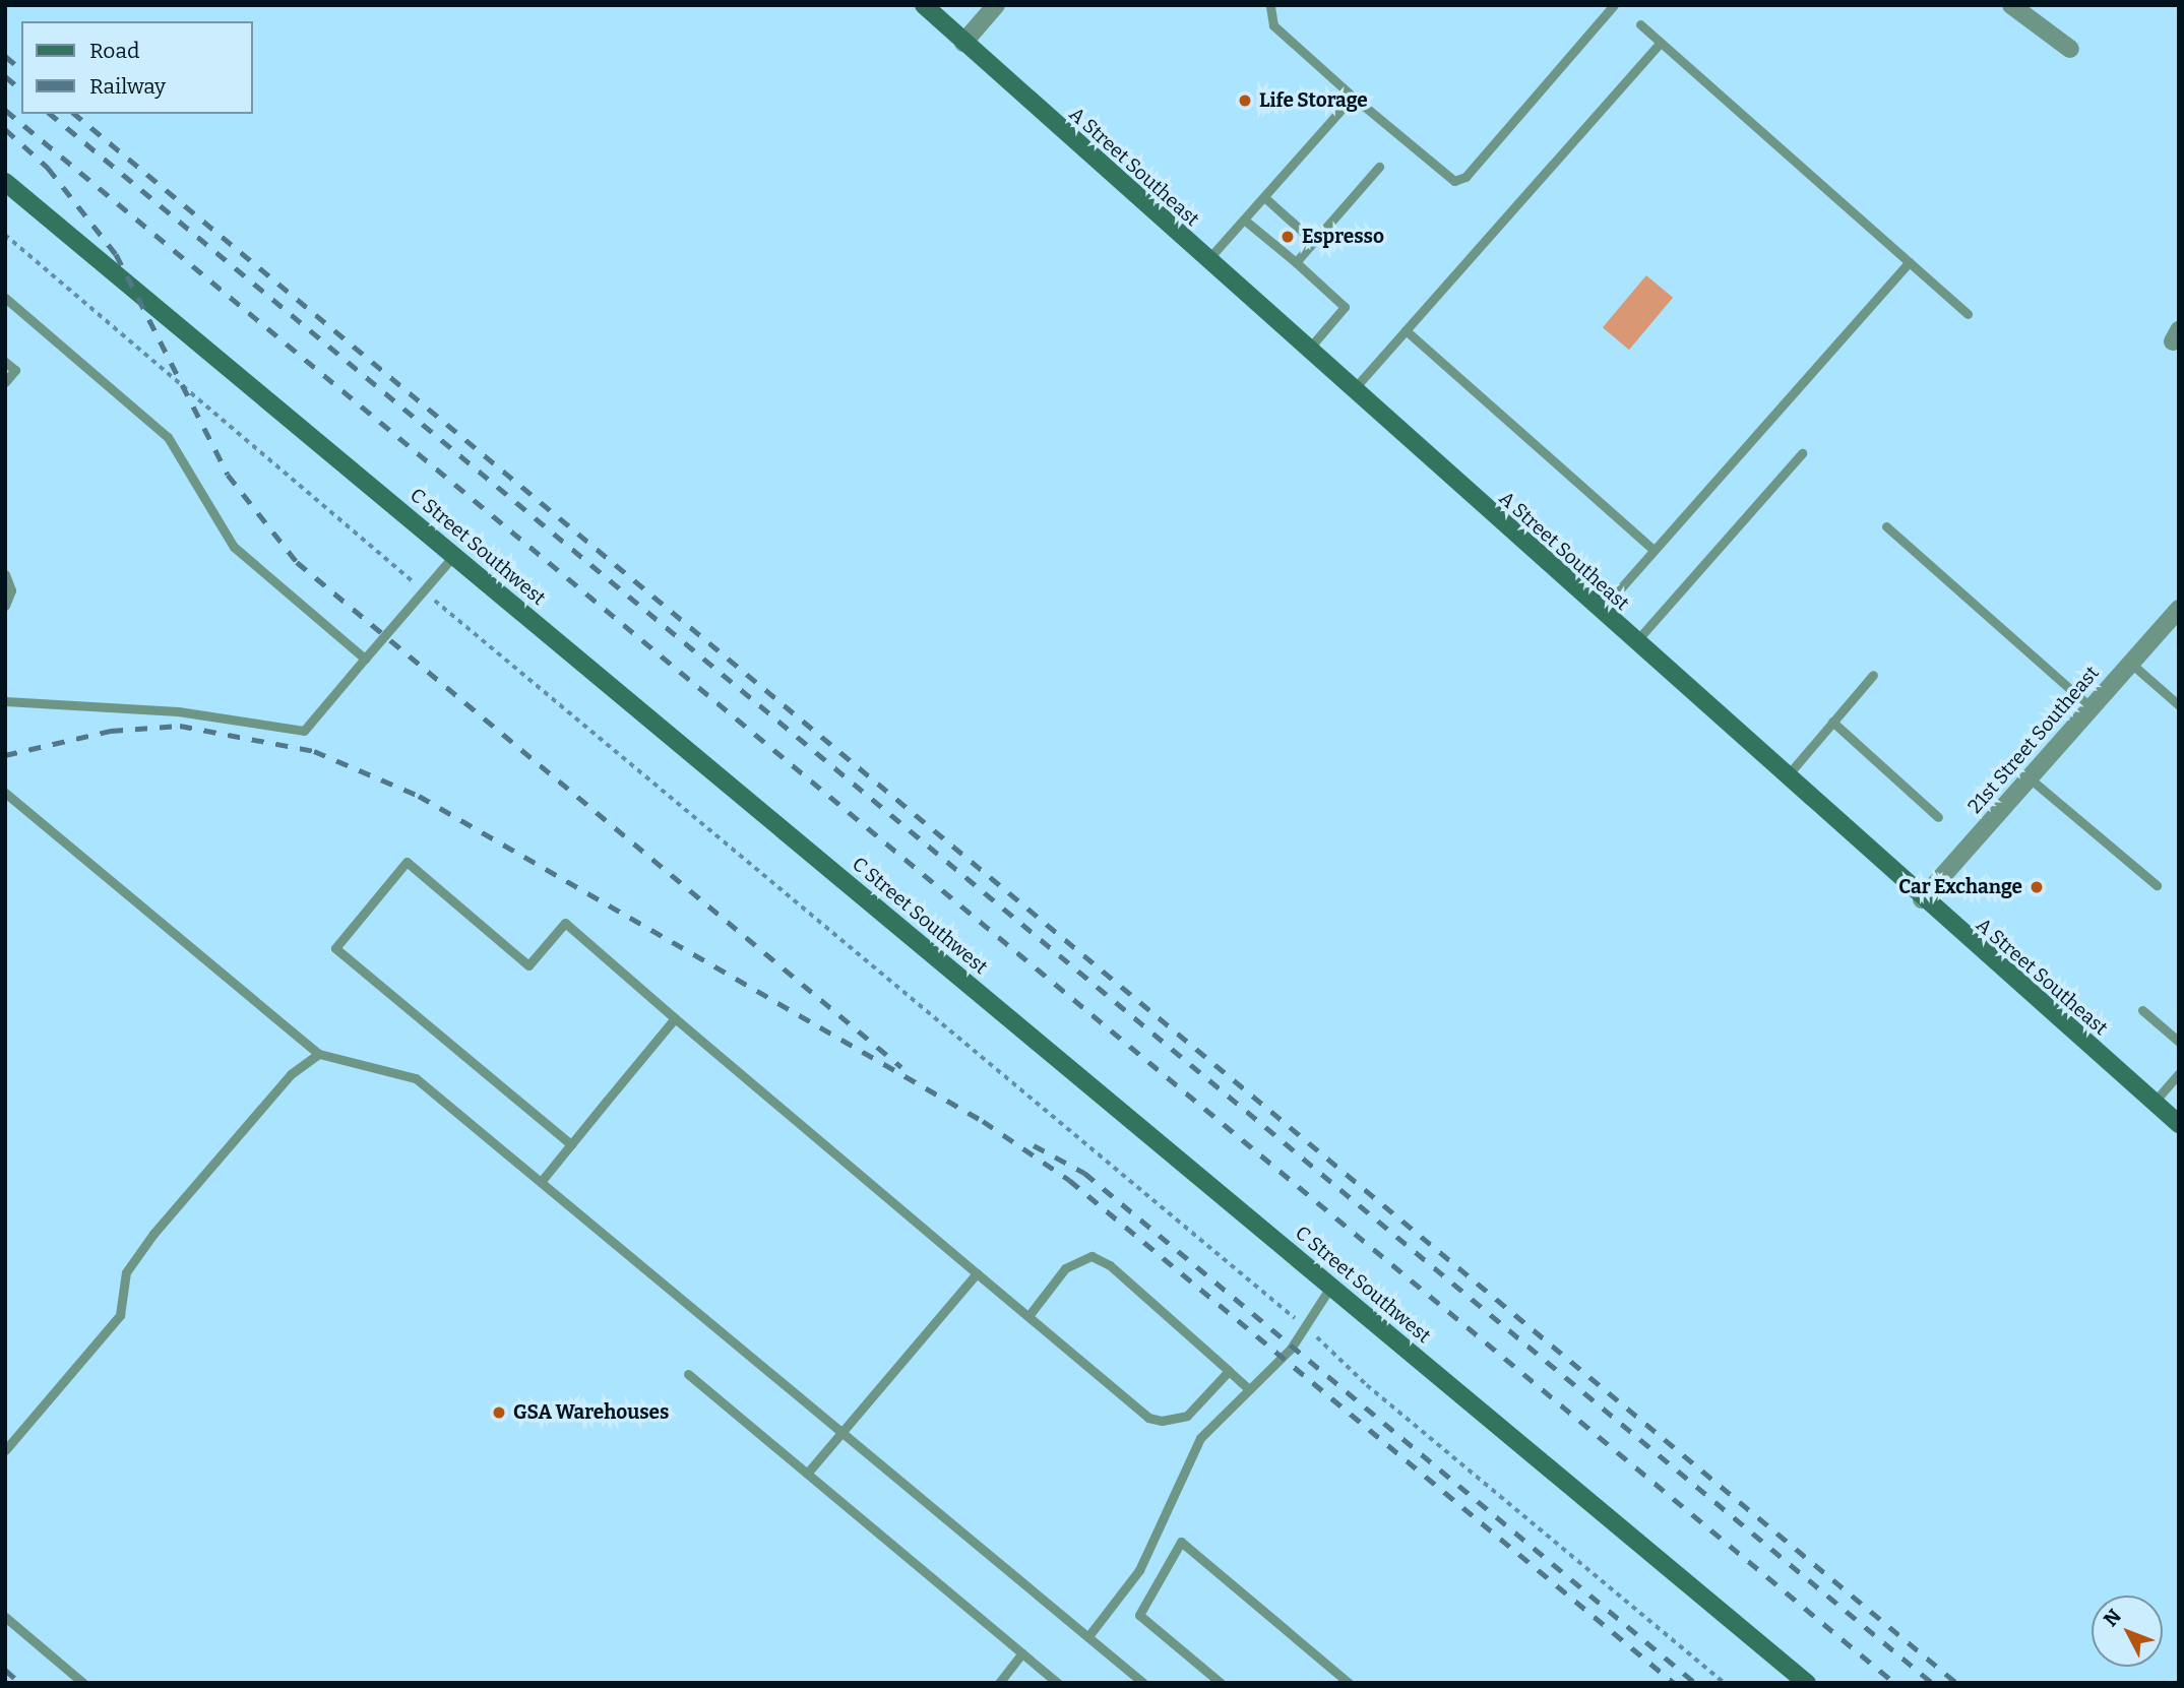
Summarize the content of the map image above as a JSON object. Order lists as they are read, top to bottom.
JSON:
{
  "streets": {
    "main road": ["A Street Southeast", "C Street Southwest"],
    "street": ["21st Street Southeast"]
  },
  "crossings": [
    ["A Street Southeast", "21st Street Southeast"]
  ],
  "places": [
    "Life Storage",
    "Espresso",
    "Car Exchange",
    "GSA Warehouses"
  ],
  "legend": ["Road", "Railway"],
  "north": "top left"
}
